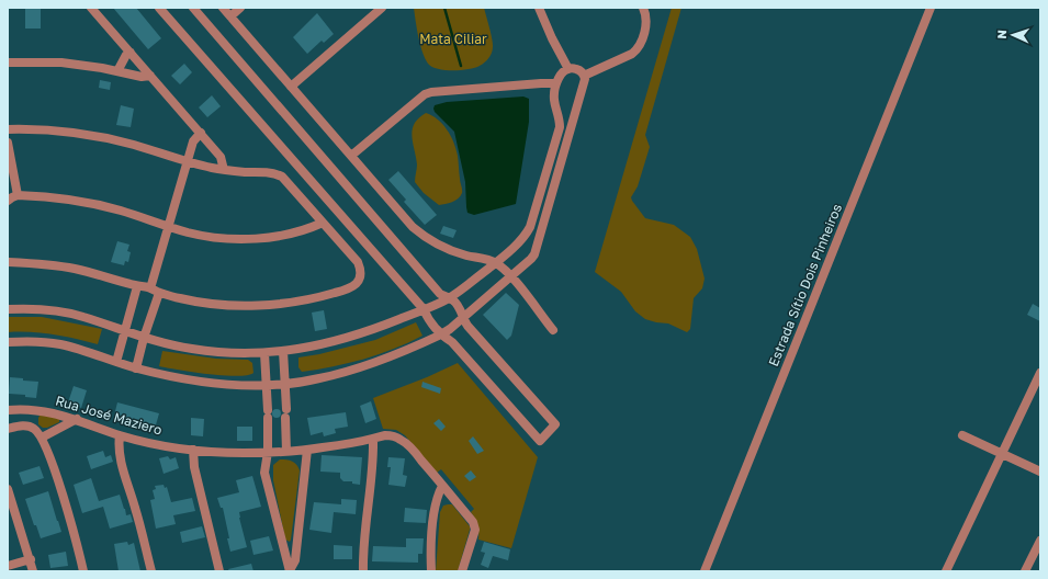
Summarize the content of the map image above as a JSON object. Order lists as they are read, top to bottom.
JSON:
{
  "streets": {
    "street": ["Estrada Sítio Dois Pinheiros", "Rua José Maziero"]
  },
  "parks": ["Mata Ciliar"],
  "north": "left"
}
